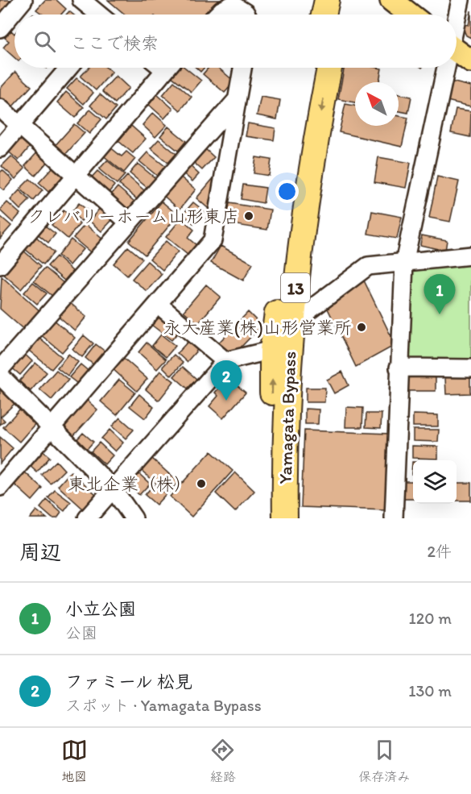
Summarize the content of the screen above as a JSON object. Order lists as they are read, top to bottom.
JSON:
{
  "streets": {
    "highway": ["13", "Yamagata Bypass"]
  },
  "places": ["クレバリーホーム山形東店", "永大産業(株)山形営業所", "東北企業（株）"],
  "north": "top left",
  "page": {
    "search": "ここで検索",
    "pins": ["1", "2"],
    "heading": ["周辺", "2件"],
    "list": [
      {
        "mark": "1",
        "name": "小立公園",
        "note": "公園",
        "value": "120 m"
      },
      {
        "mark": "2",
        "name": "ファミール 松見",
        "note": "スポット · Yamagata Bypass",
        "value": "130 m"
      }
    ],
    "nav": ["地図", "経路", "保存済み"]
  }
}
